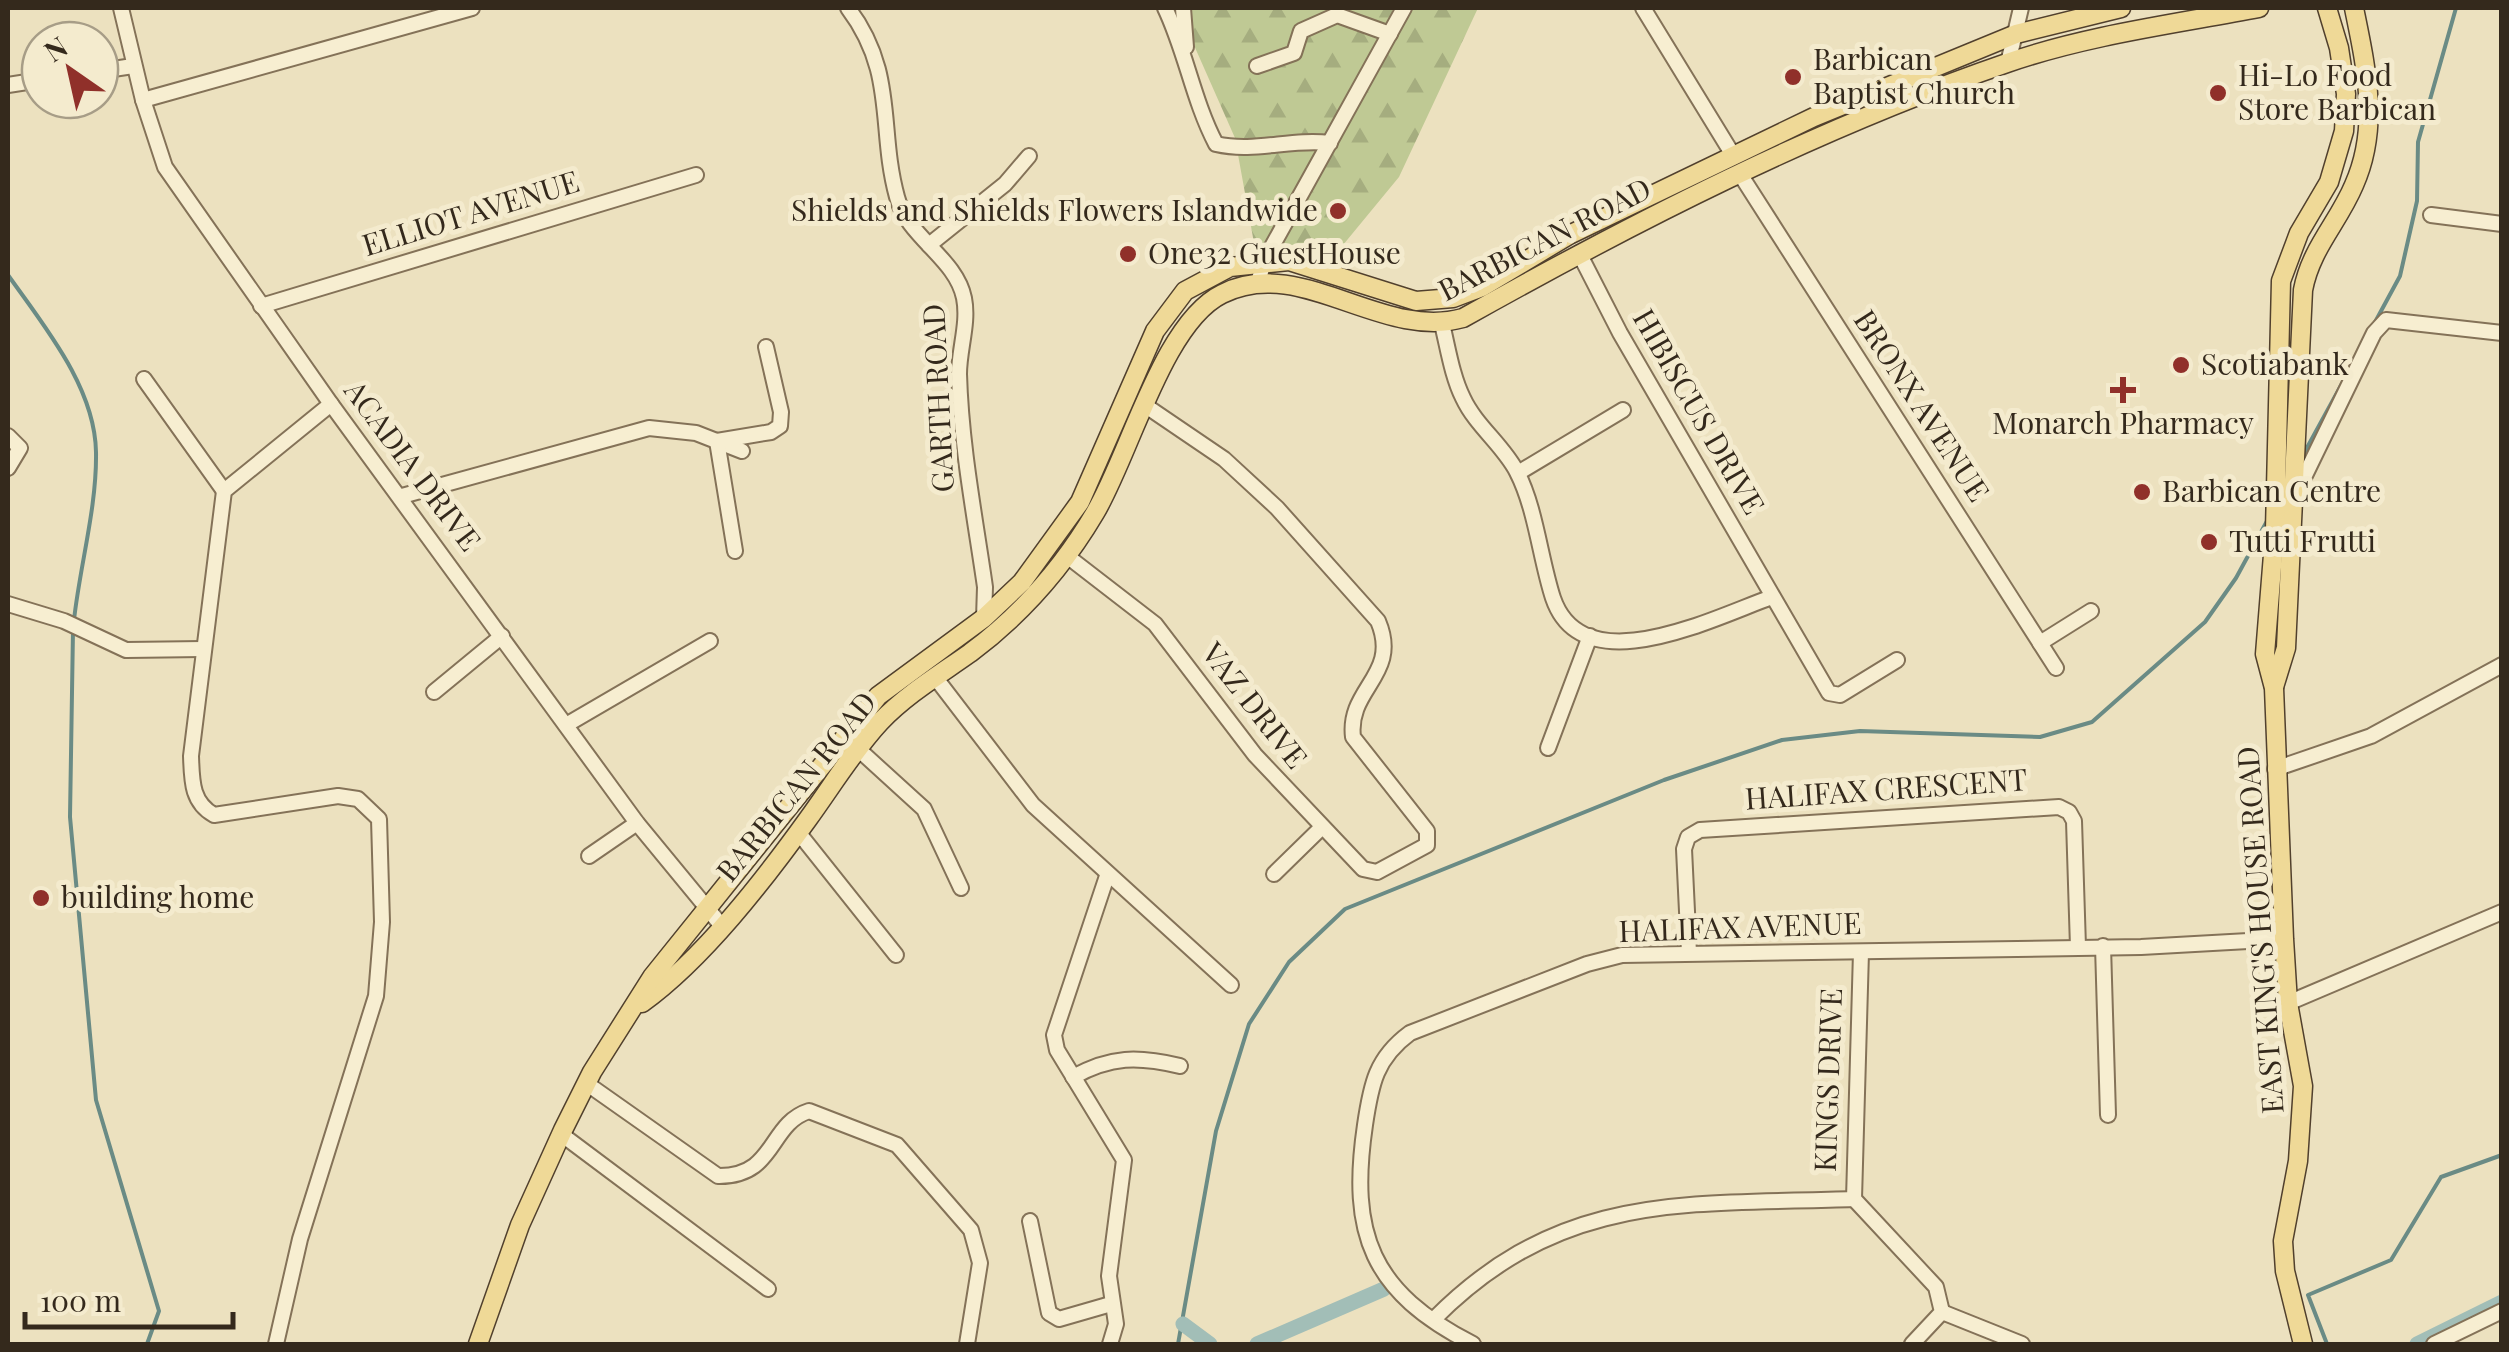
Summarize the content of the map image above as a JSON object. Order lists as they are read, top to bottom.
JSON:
{
  "streets": {
    "main road": ["BARBICAN ROAD", "EAST KING'S HOUSE ROAD"],
    "street": [
      "ELLIOT AVENUE",
      "GARTH ROAD",
      "BRONX AVENUE",
      "HIBISCUS DRIVE",
      "ACADIA DRIVE",
      "VAZ DRIVE",
      "HALIFAX CRESCENT",
      "HALIFAX AVENUE",
      "KINGS DRIVE"
    ]
  },
  "crossings": [
    ["ELLIOT AVENUE", "ACADIA DRIVE"],
    ["BARBICAN ROAD", "GARTH ROAD"],
    ["BARBICAN ROAD", "BRONX AVENUE"],
    ["BARBICAN ROAD", "HIBISCUS DRIVE"],
    ["BARBICAN ROAD", "ACADIA DRIVE"],
    ["BARBICAN ROAD", "VAZ DRIVE"],
    ["HALIFAX CRESCENT", "HALIFAX AVENUE"],
    ["HALIFAX AVENUE", "EAST KING'S HOUSE ROAD"],
    ["HALIFAX AVENUE", "KINGS DRIVE"]
  ],
  "places": {
    "other": [
      "Barbican Baptist Church",
      "Hi-Lo Food Store Barbican",
      "Shields and Shields Flowers Islandwide",
      "One32 GuestHouse",
      "Scotiabank",
      "Barbican Centre",
      "Tutti Frutti",
      "building home"
    ],
    "health": ["Monarch Pharmacy"]
  },
  "scale_bar": "100 m",
  "north": "top left"
}
